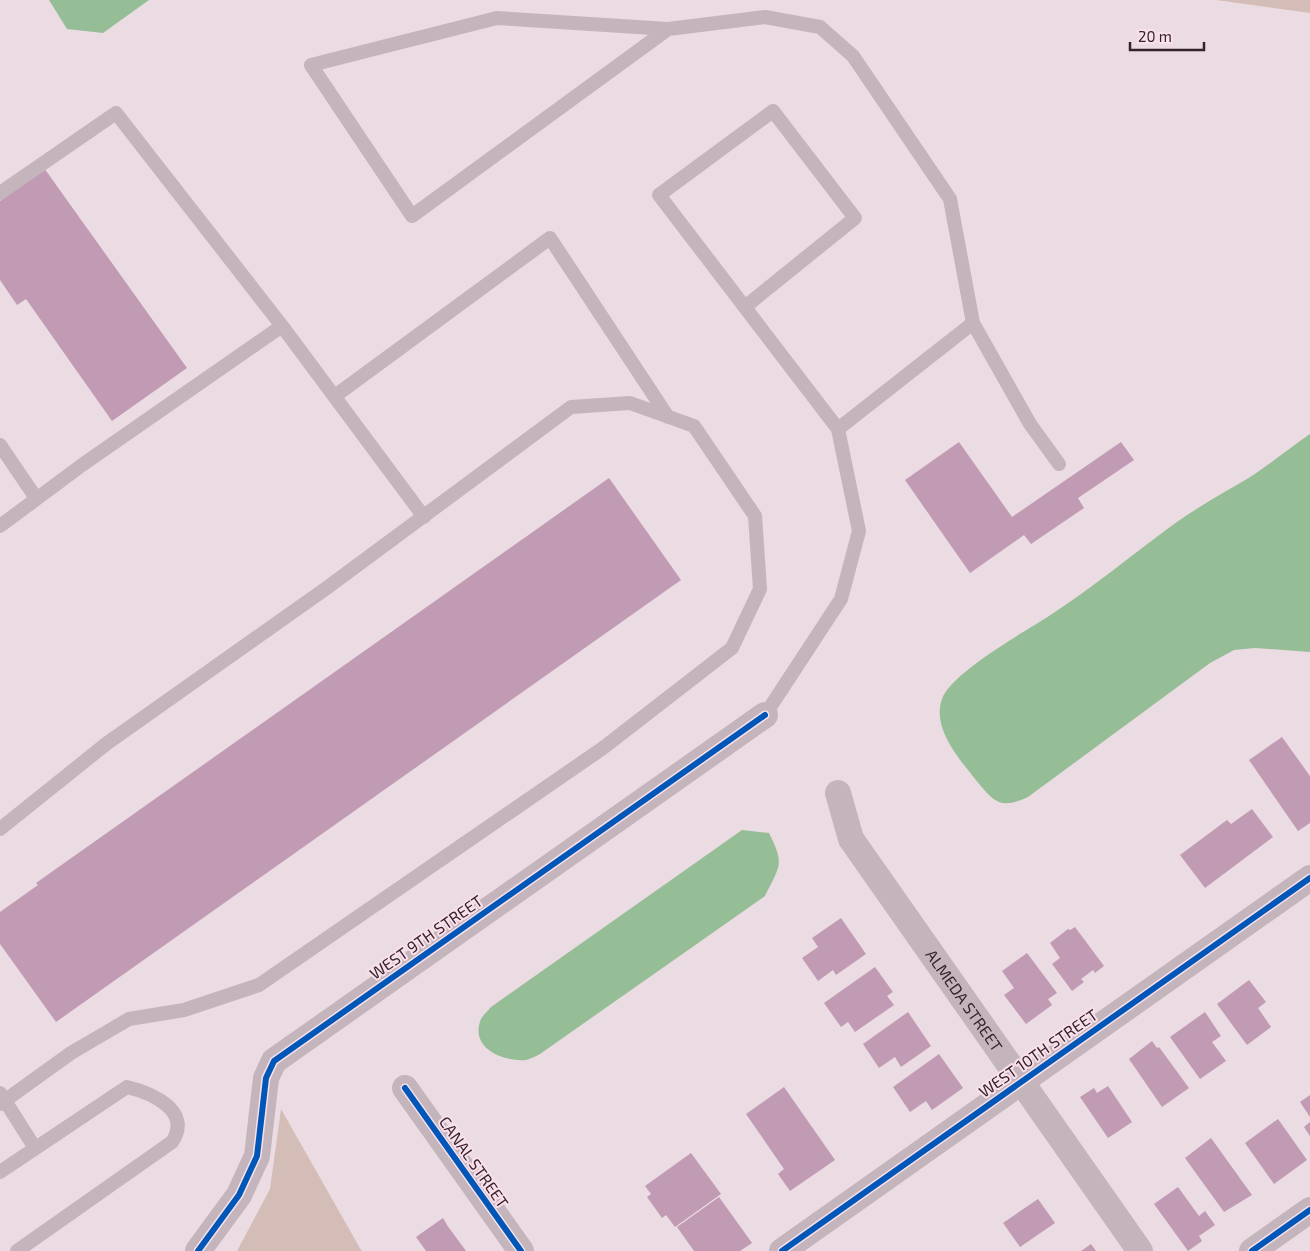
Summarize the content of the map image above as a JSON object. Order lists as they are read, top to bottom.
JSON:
{
  "streets": {
    "street": [
      "WEST 9TH STREET",
      "ALMEDA STREET",
      "WEST 10TH STREET",
      "CANAL STREET"
    ]
  },
  "crossings": [
    ["ALMEDA STREET", "WEST 10TH STREET"]
  ],
  "scale_bar": "20 m"
}
